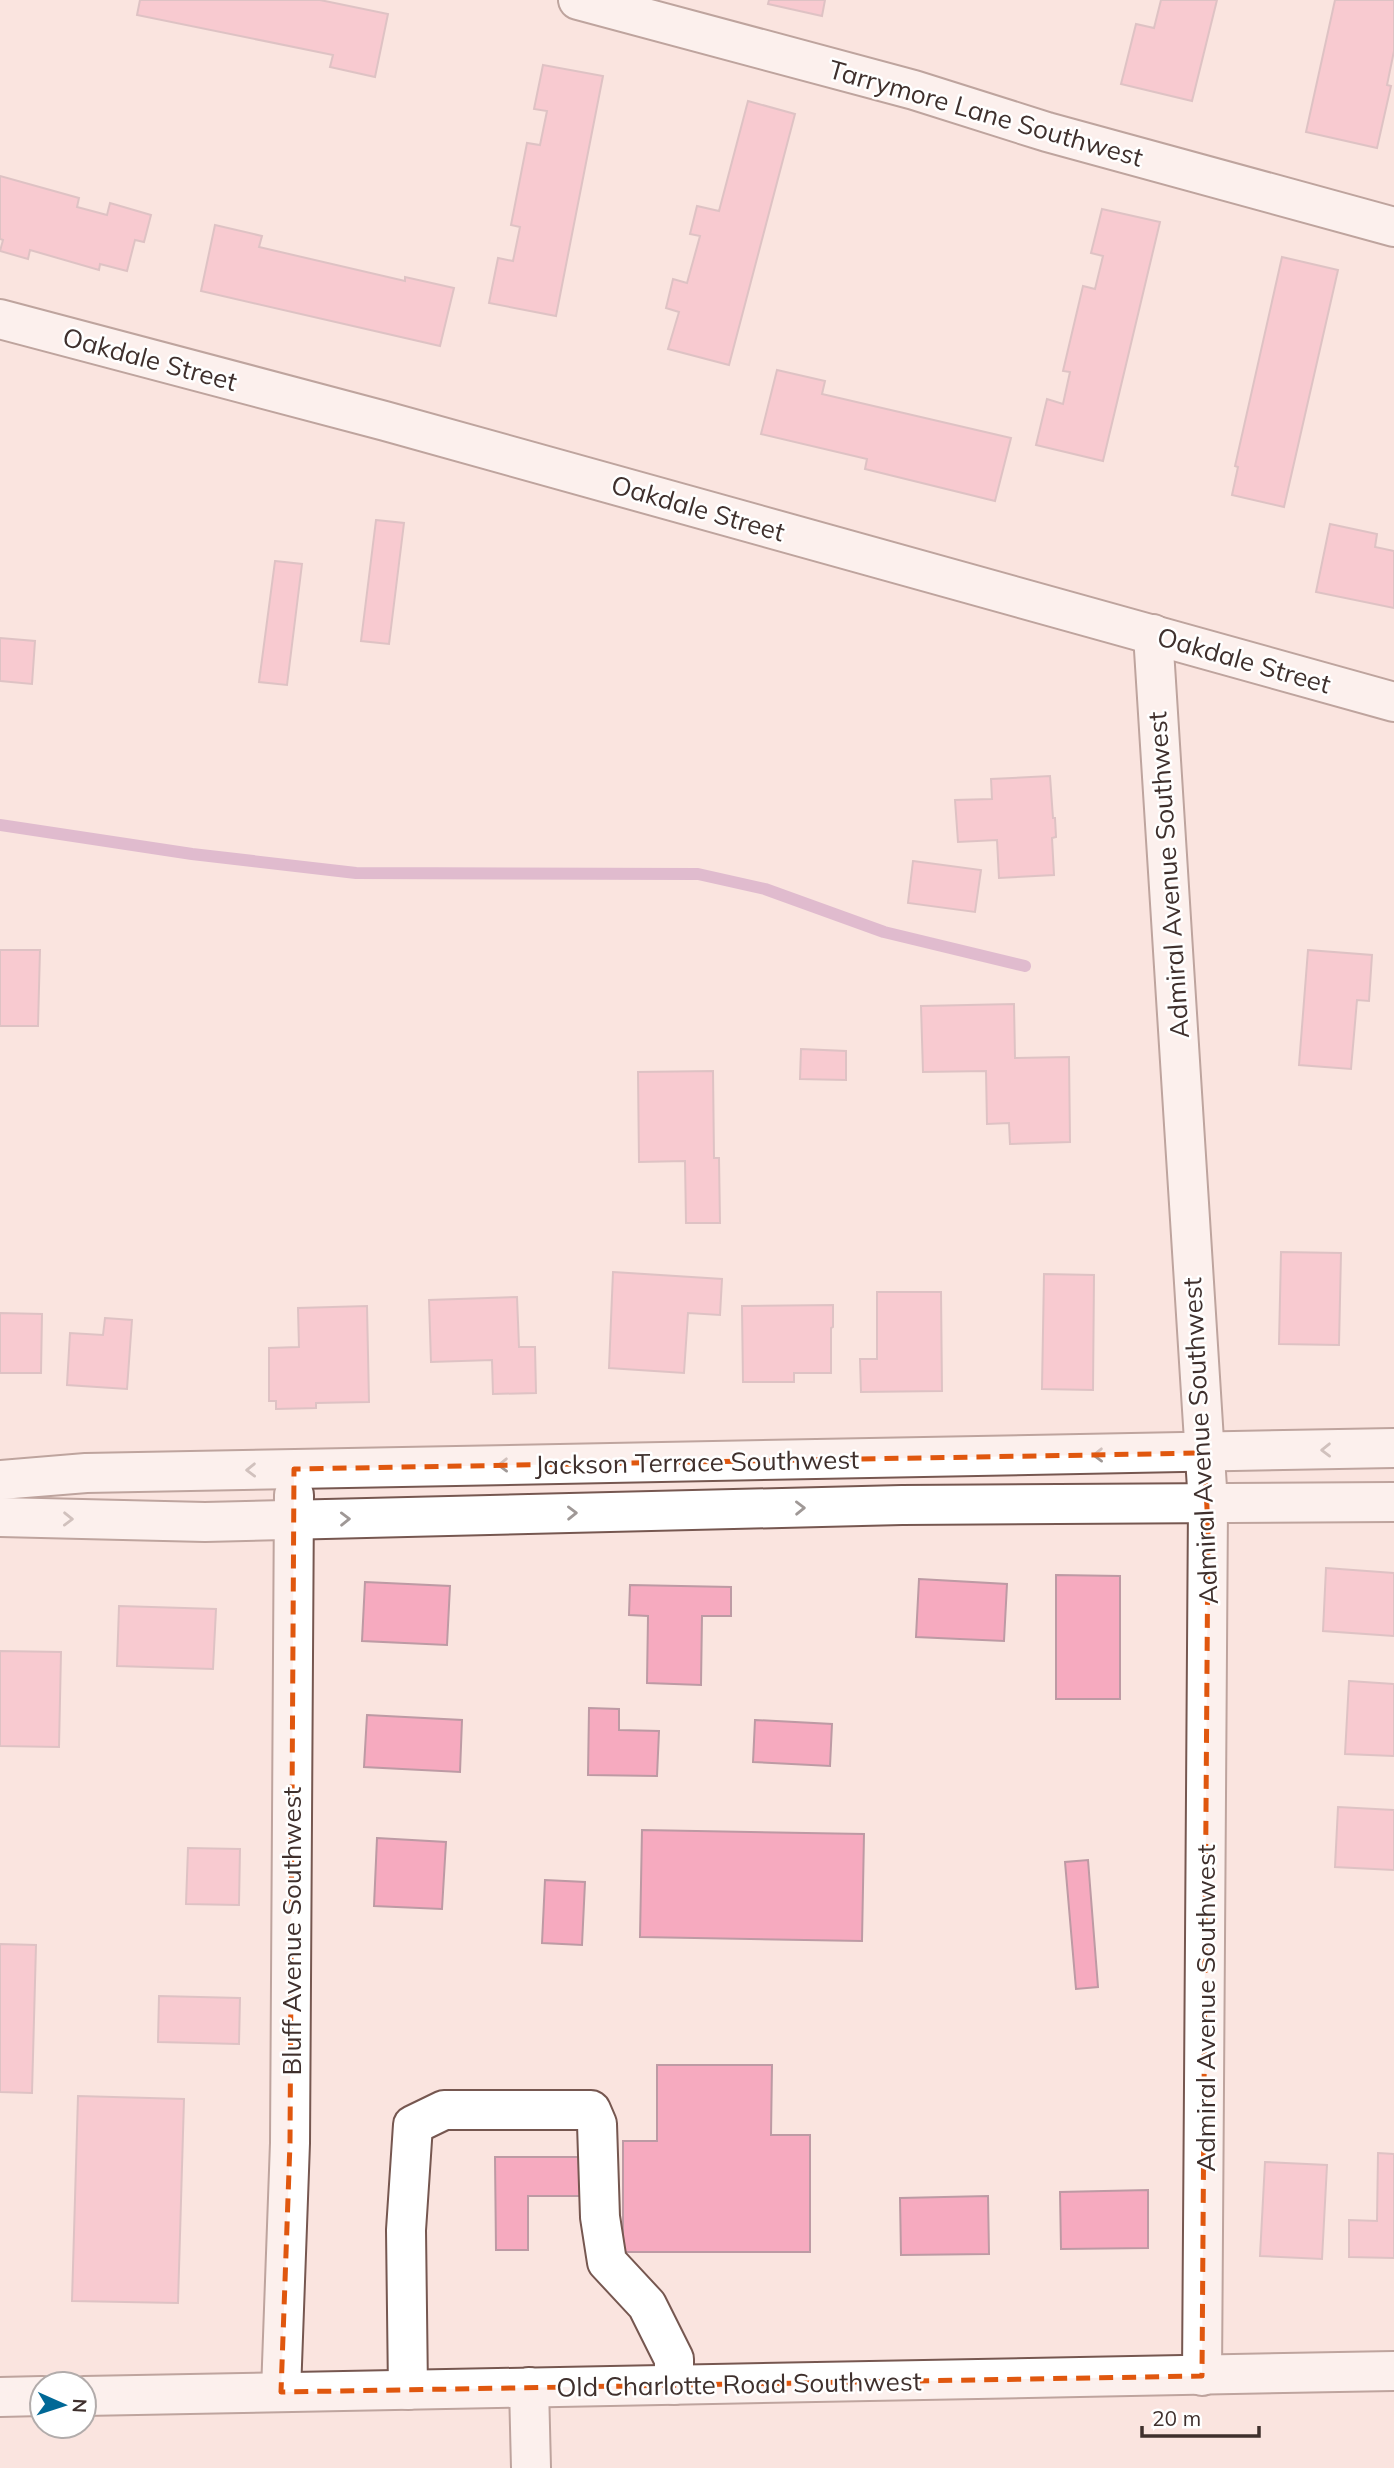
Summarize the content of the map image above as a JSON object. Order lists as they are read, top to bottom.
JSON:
{
  "streets": {
    "street": [
      "Tarrymore Lane Southwest",
      "Oakdale Street",
      "Admiral Avenue Southwest",
      "Jackson Terrace Southwest",
      "Bluff Avenue Southwest",
      "Old Charlotte Road Southwest"
    ]
  },
  "crossings": [
    ["Oakdale Street", "Admiral Avenue Southwest"],
    ["Admiral Avenue Southwest", "Jackson Terrace Southwest"],
    ["Admiral Avenue Southwest", "Old Charlotte Road Southwest"],
    ["Jackson Terrace Southwest", "Bluff Avenue Southwest"],
    ["Bluff Avenue Southwest", "Old Charlotte Road Southwest"]
  ],
  "scale_bar": "20 m",
  "north": "right"
}
